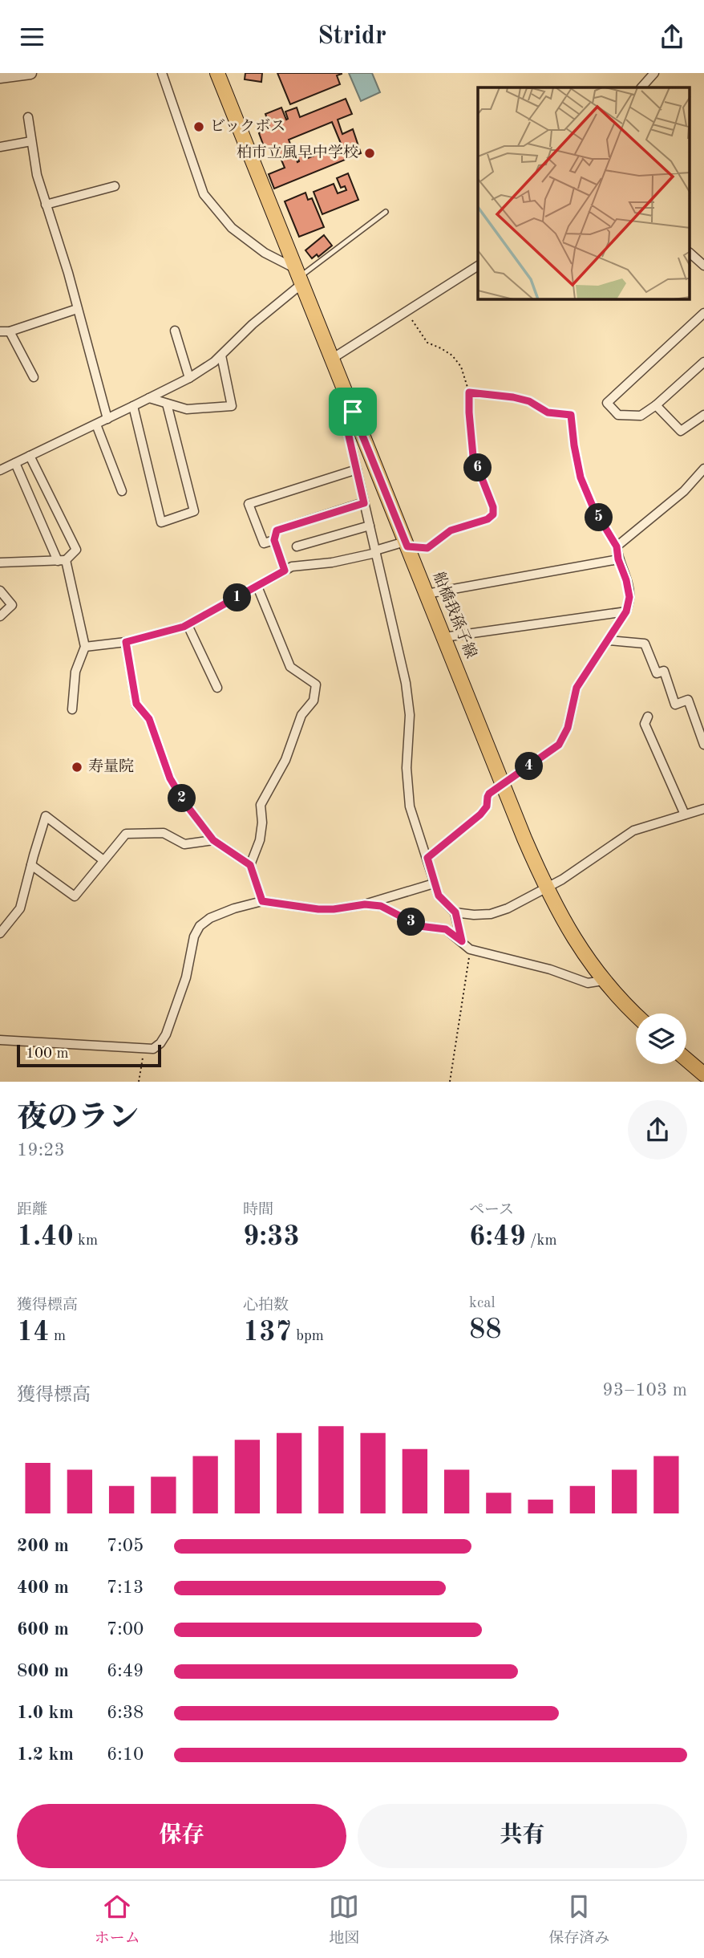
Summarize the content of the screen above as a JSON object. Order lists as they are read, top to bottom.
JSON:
{
  "streets": {
    "main road": ["船橋我孫子線"]
  },
  "places": ["ビックボス", "柏市立風早中学校", "寿量院"],
  "scale_bar": "100 m",
  "page": {
    "header": "Stridr",
    "pins": [
      "6",
      "5",
      "1",
      "4",
      "2",
      "3"
    ],
    "scale": "100 m",
    "heading": ["夜のラン", "19:23"],
    "stats": [
      ["距離", "1.40 km"],
      ["時間", "9:33"],
      ["ペース", "6:49 /km"],
      ["獲得標高", "14 m"],
      ["心拍数", "137 bpm"],
      ["kcal", "88"]
    ],
    "chart": ["獲得標高", "93–103 m"],
    "list": [
      {
        "name": "200 m",
        "note": "7:05"
      },
      {
        "name": "400 m",
        "note": "7:13"
      },
      {
        "name": "600 m",
        "note": "7:00"
      },
      {
        "name": "800 m",
        "note": "6:49"
      },
      {
        "name": "1.0 km",
        "note": "6:38"
      },
      {
        "name": "1.2 km",
        "note": "6:10"
      }
    ],
    "buttons": ["保存", "共有"],
    "tabs": ["ホーム", "地図", "保存済み"]
  }
}
